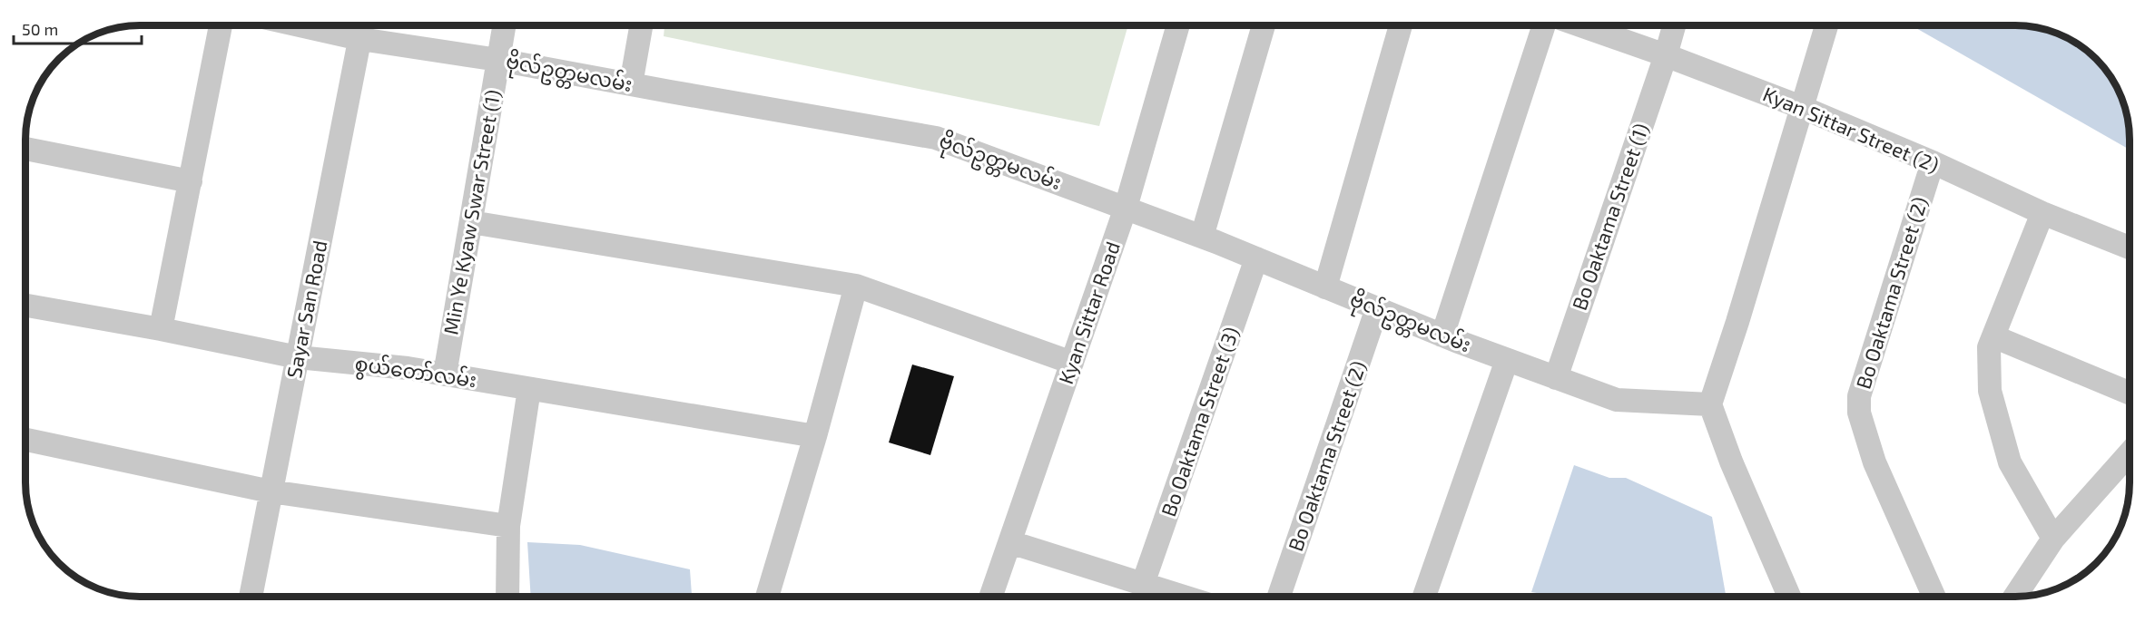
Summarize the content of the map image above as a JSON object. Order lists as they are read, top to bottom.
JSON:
{
  "streets": {
    "street": [
      "ဗိုလ်ဥတ္တမလမ်း",
      "Kyan Sittar Street (2)",
      "Min Ye Kyaw Swar Street (1)",
      "Bo Oaktama Street (1)",
      "Bo Oaktama Street (2)",
      "Sayar San Road",
      "Kyan Sittar Road",
      "စွယ်တော်လမ်း",
      "Bo Oaktama Street (3)"
    ]
  },
  "crossings": [
    ["ဗိုလ်ဥတ္တမလမ်း", "Min Ye Kyaw Swar Street (1)"],
    ["ဗိုလ်ဥတ္တမလမ်း", "Bo Oaktama Street (1)"],
    ["ဗိုလ်ဥတ္တမလမ်း", "Bo Oaktama Street (2)"],
    ["ဗိုလ်ဥတ္တမလမ်း", "Sayar San Road"],
    ["ဗိုလ်ဥတ္တမလမ်း", "Kyan Sittar Road"],
    ["ဗိုလ်ဥတ္တမလမ်း", "Bo Oaktama Street (3)"],
    ["Kyan Sittar Street (2)", "Bo Oaktama Street (1)"],
    ["Kyan Sittar Street (2)", "Bo Oaktama Street (2)"],
    ["Min Ye Kyaw Swar Street (1)", "စွယ်တော်လမ်း"],
    ["Sayar San Road", "စွယ်တော်လမ်း"]
  ],
  "scale_bar": "50 m"
}
